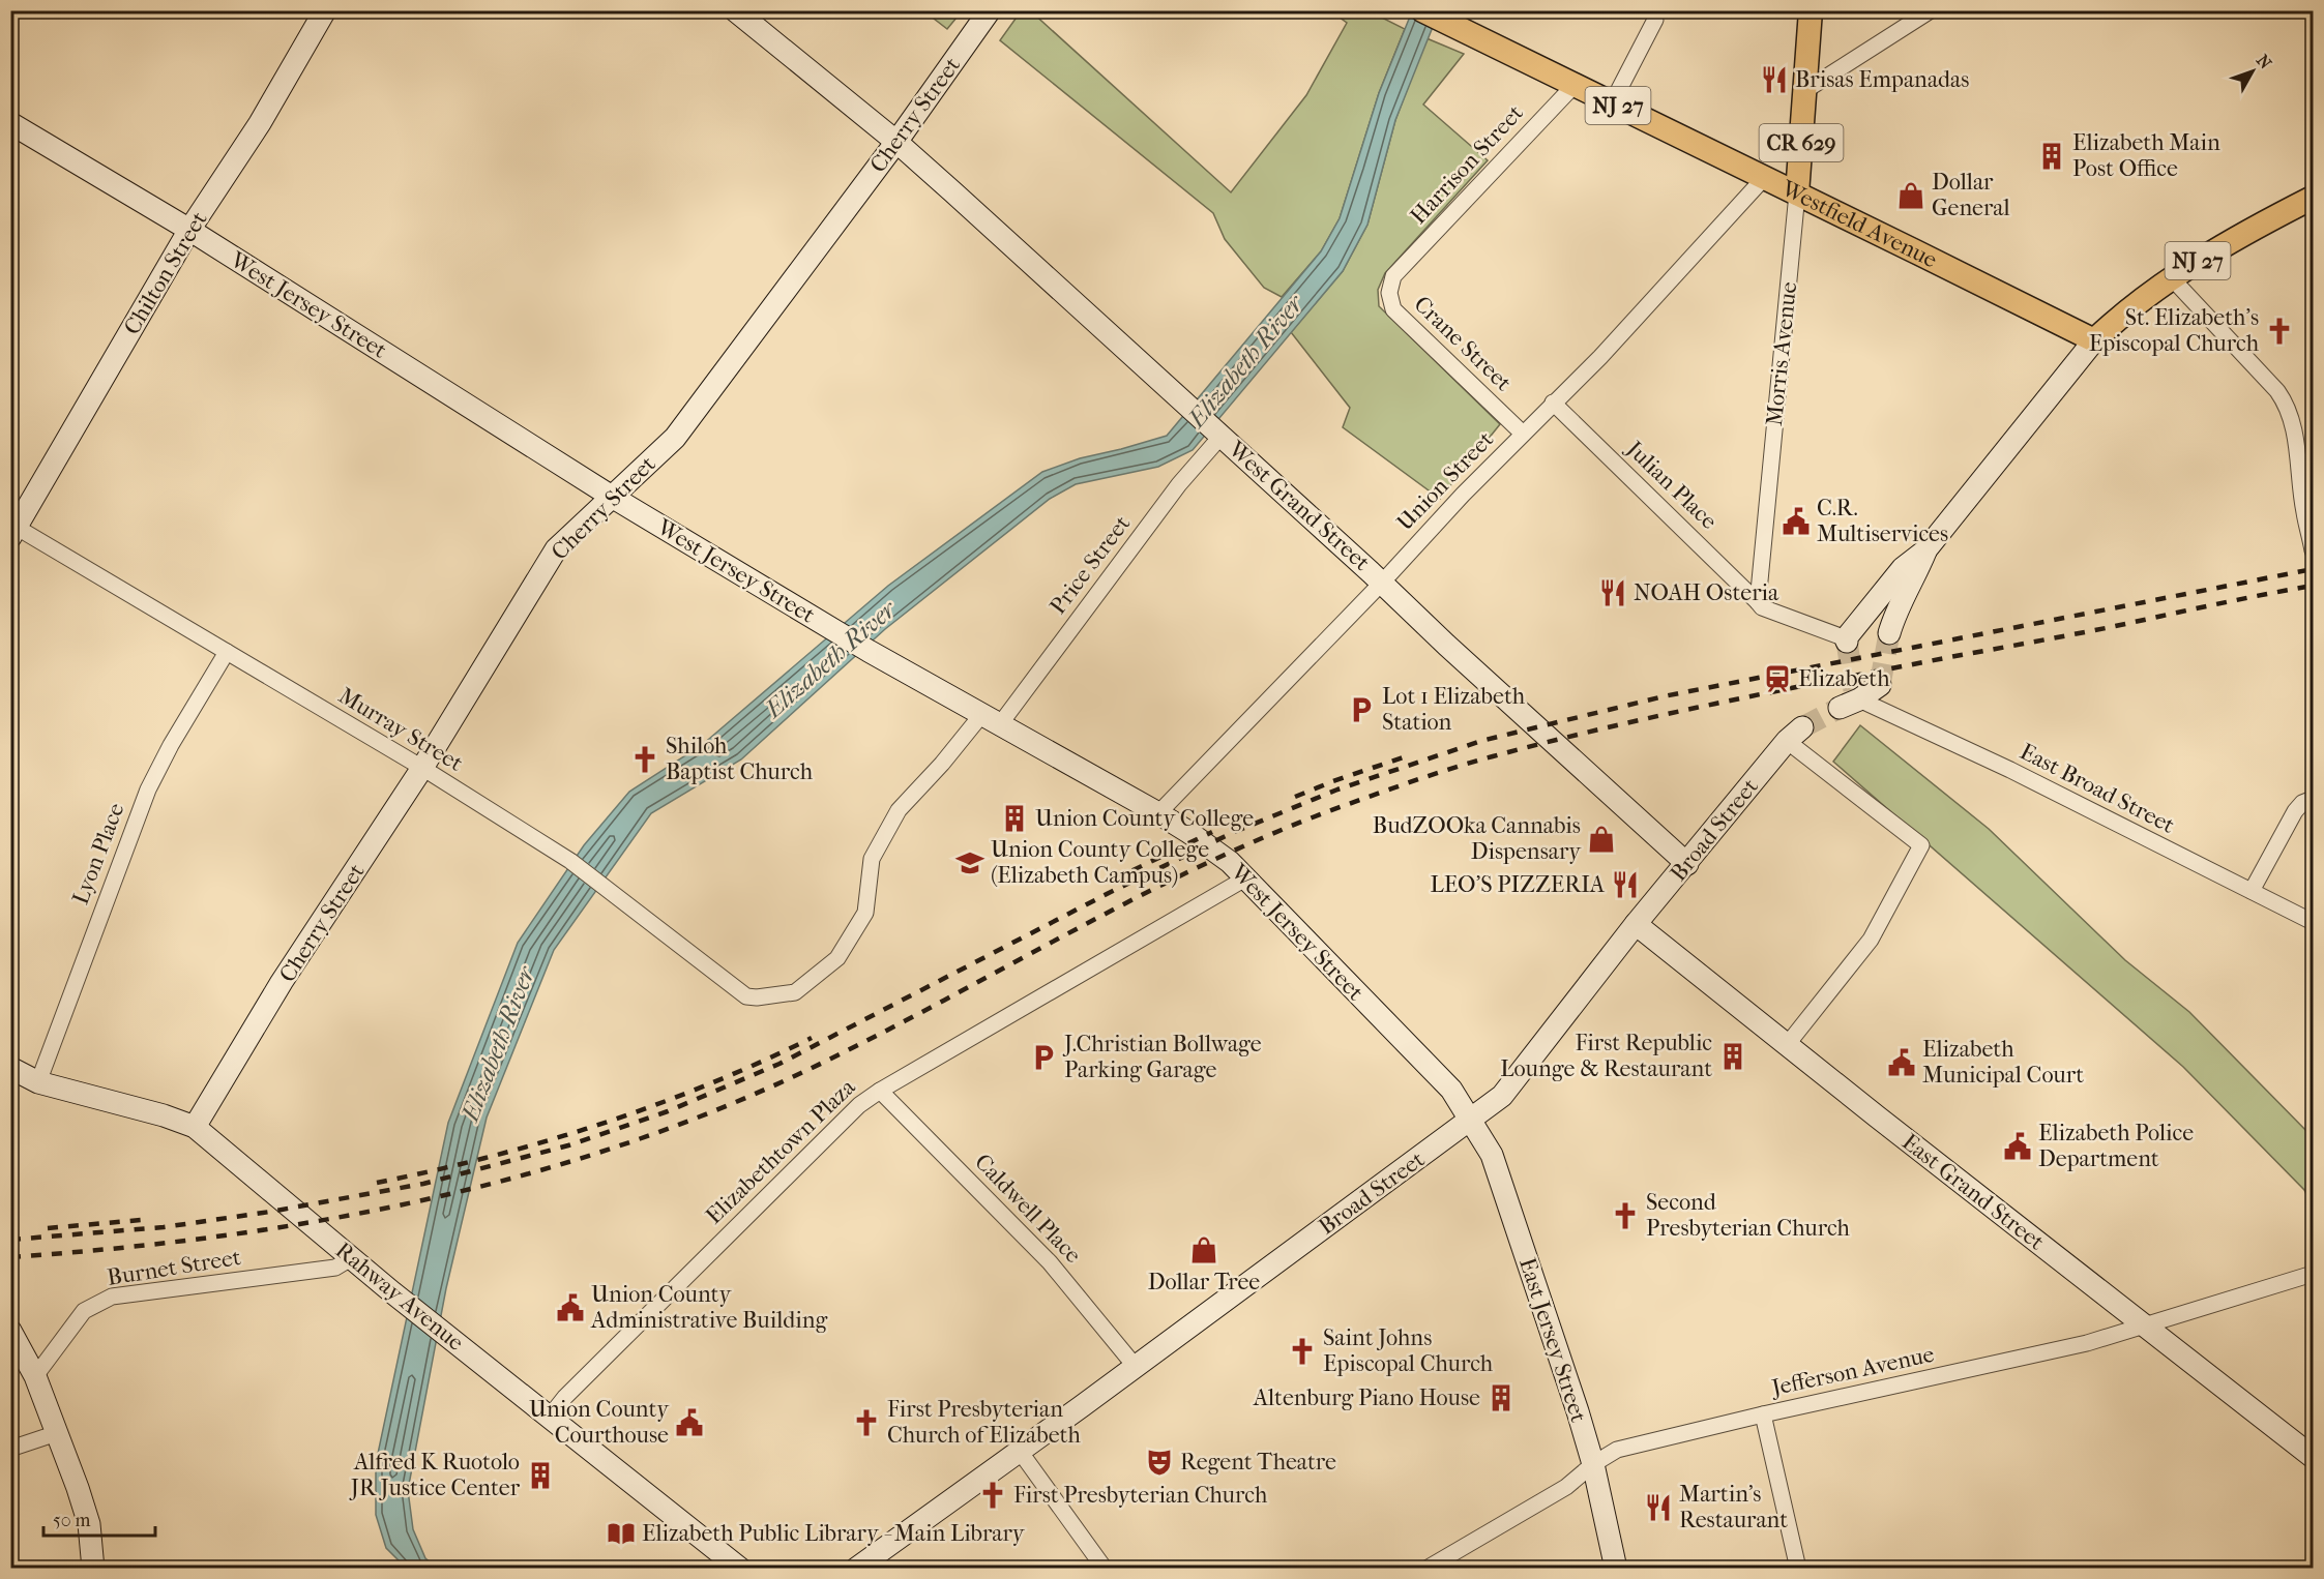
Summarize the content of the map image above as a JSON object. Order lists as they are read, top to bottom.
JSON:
{
  "streets": {
    "main road": [
      "NJ 27",
      "CR 629",
      "Westfield Avenue",
      "Morris Avenue"
    ],
    "street": [
      "Cherry Street",
      "Harrison Street",
      "Chilton Street",
      "West Jersey Street",
      "Crane Street",
      "Union Street",
      "Julian Place",
      "West Grand Street",
      "Price Street",
      "Murray Street",
      "East Broad Street",
      "Broad Street",
      "Lyon Place",
      "Elizabethtown Plaza",
      "East Grand Street",
      "Caldwell Place",
      "Burnet Street",
      "Rahway Avenue",
      "East Jersey Street",
      "Jefferson Avenue"
    ]
  },
  "crossings": [
    ["NJ 27", "Westfield Avenue"],
    ["Cherry Street", "West Jersey Street"],
    ["Cherry Street", "West Grand Street"],
    ["Cherry Street", "Murray Street"],
    ["Cherry Street", "Rahway Avenue"],
    ["Harrison Street", "Westfield Avenue"],
    ["Harrison Street", "Crane Street"],
    ["Westfield Avenue", "Morris Avenue"],
    ["Westfield Avenue", "Union Street"],
    ["Chilton Street", "West Jersey Street"],
    ["Chilton Street", "Murray Street"],
    ["West Jersey Street", "Union Street"],
    ["West Jersey Street", "Price Street"],
    ["West Jersey Street", "Broad Street"],
    ["West Jersey Street", "Elizabethtown Plaza"],
    ["West Jersey Street", "East Jersey Street"],
    ["Crane Street", "Union Street"],
    ["Morris Avenue", "Julian Place"],
    ["Union Street", "Julian Place"],
    ["Union Street", "West Grand Street"],
    ["West Grand Street", "Price Street"],
    ["West Grand Street", "Broad Street"],
    ["Price Street", "Murray Street"],
    ["Murray Street", "Lyon Place"],
    ["Broad Street", "East Grand Street"],
    ["Broad Street", "Caldwell Place"],
    ["Broad Street", "East Jersey Street"],
    ["Lyon Place", "Rahway Avenue"],
    ["Elizabethtown Plaza", "Caldwell Place"],
    ["Elizabethtown Plaza", "Rahway Avenue"],
    ["East Grand Street", "Jefferson Avenue"],
    ["Burnet Street", "Rahway Avenue"],
    ["East Jersey Street", "Jefferson Avenue"]
  ],
  "water": ["Elizabeth River"],
  "places": {
    "restaurant": [
      "Brisas Empanadas",
      "NOAH Osteria",
      "LEO'S PIZZERIA",
      "Martin's Restaurant"
    ],
    "building": [
      "Elizabeth Main Post Office",
      "Union County College",
      "First Republic Lounge & Restaurant",
      "Altenburg Piano House",
      "Alfred K Ruotolo JR Justice Center"
    ],
    "shop": ["Dollar General", "BudZOOka Cannabis Dispensary", "Dollar Tree"],
    "church": [
      "St. Elizabeth's Episcopal Church",
      "Shiloh Baptist Church",
      "Second Presbyterian Church",
      "Saint Johns Episcopal Church",
      "First Presbyterian Church of Elizabeth",
      "First Presbyterian Church"
    ],
    "public building": [
      "C.R. Multiservices",
      "Elizabeth Municipal Court",
      "Elizabeth Police Department",
      "Union County Administrative Building",
      "Union County Courthouse"
    ],
    "station": ["Elizabeth"],
    "parking": ["Lot 1 Elizabeth Station", "J.Christian Bollwage Parking Garage"],
    "school or university": ["Union County College (Elizabeth Campus)"],
    "theatre": ["Regent Theatre"],
    "library": ["Elizabeth Public Library - Main Library"]
  },
  "scale_bar": "50 m",
  "north": "top right"
}
